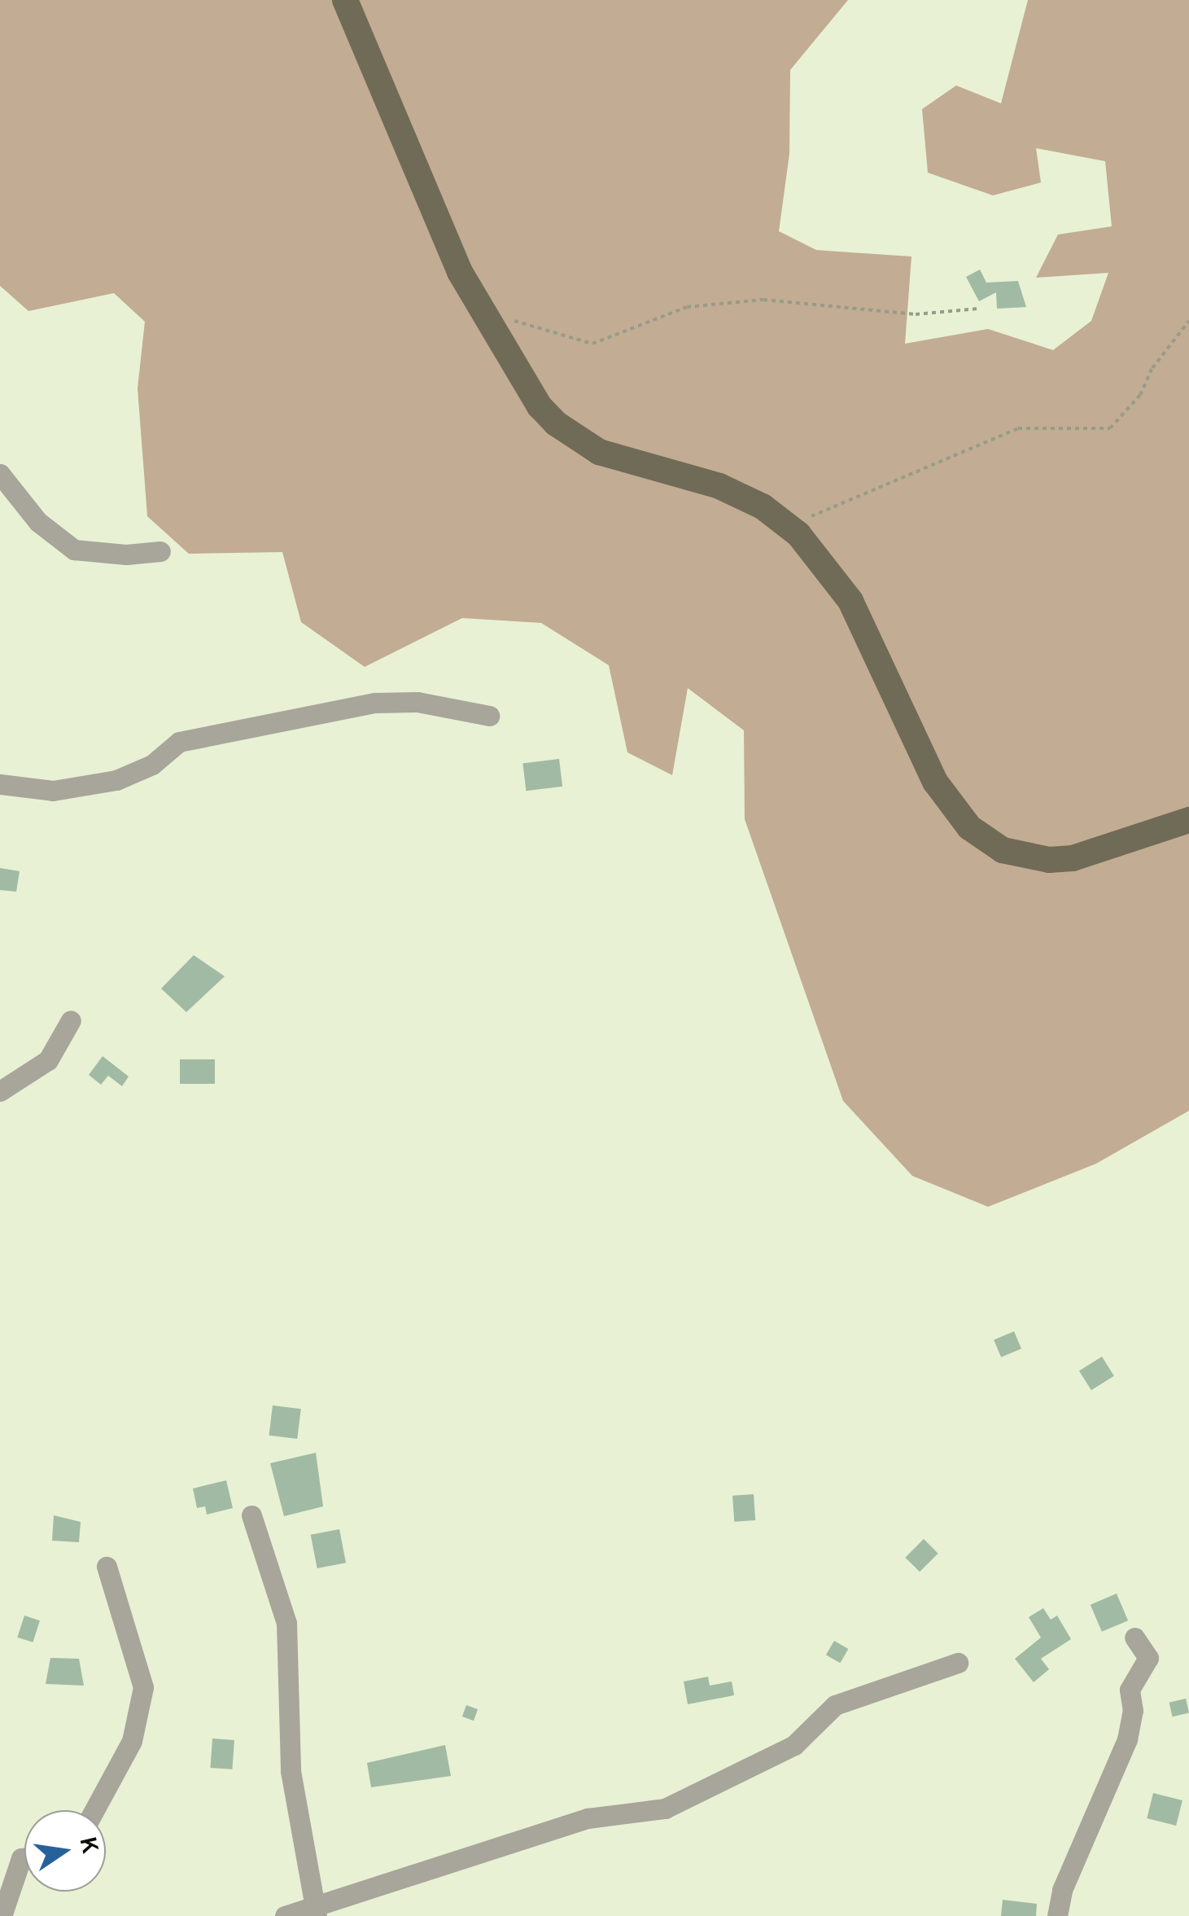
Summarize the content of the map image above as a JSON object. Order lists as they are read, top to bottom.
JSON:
{
  "north": "right"
}
